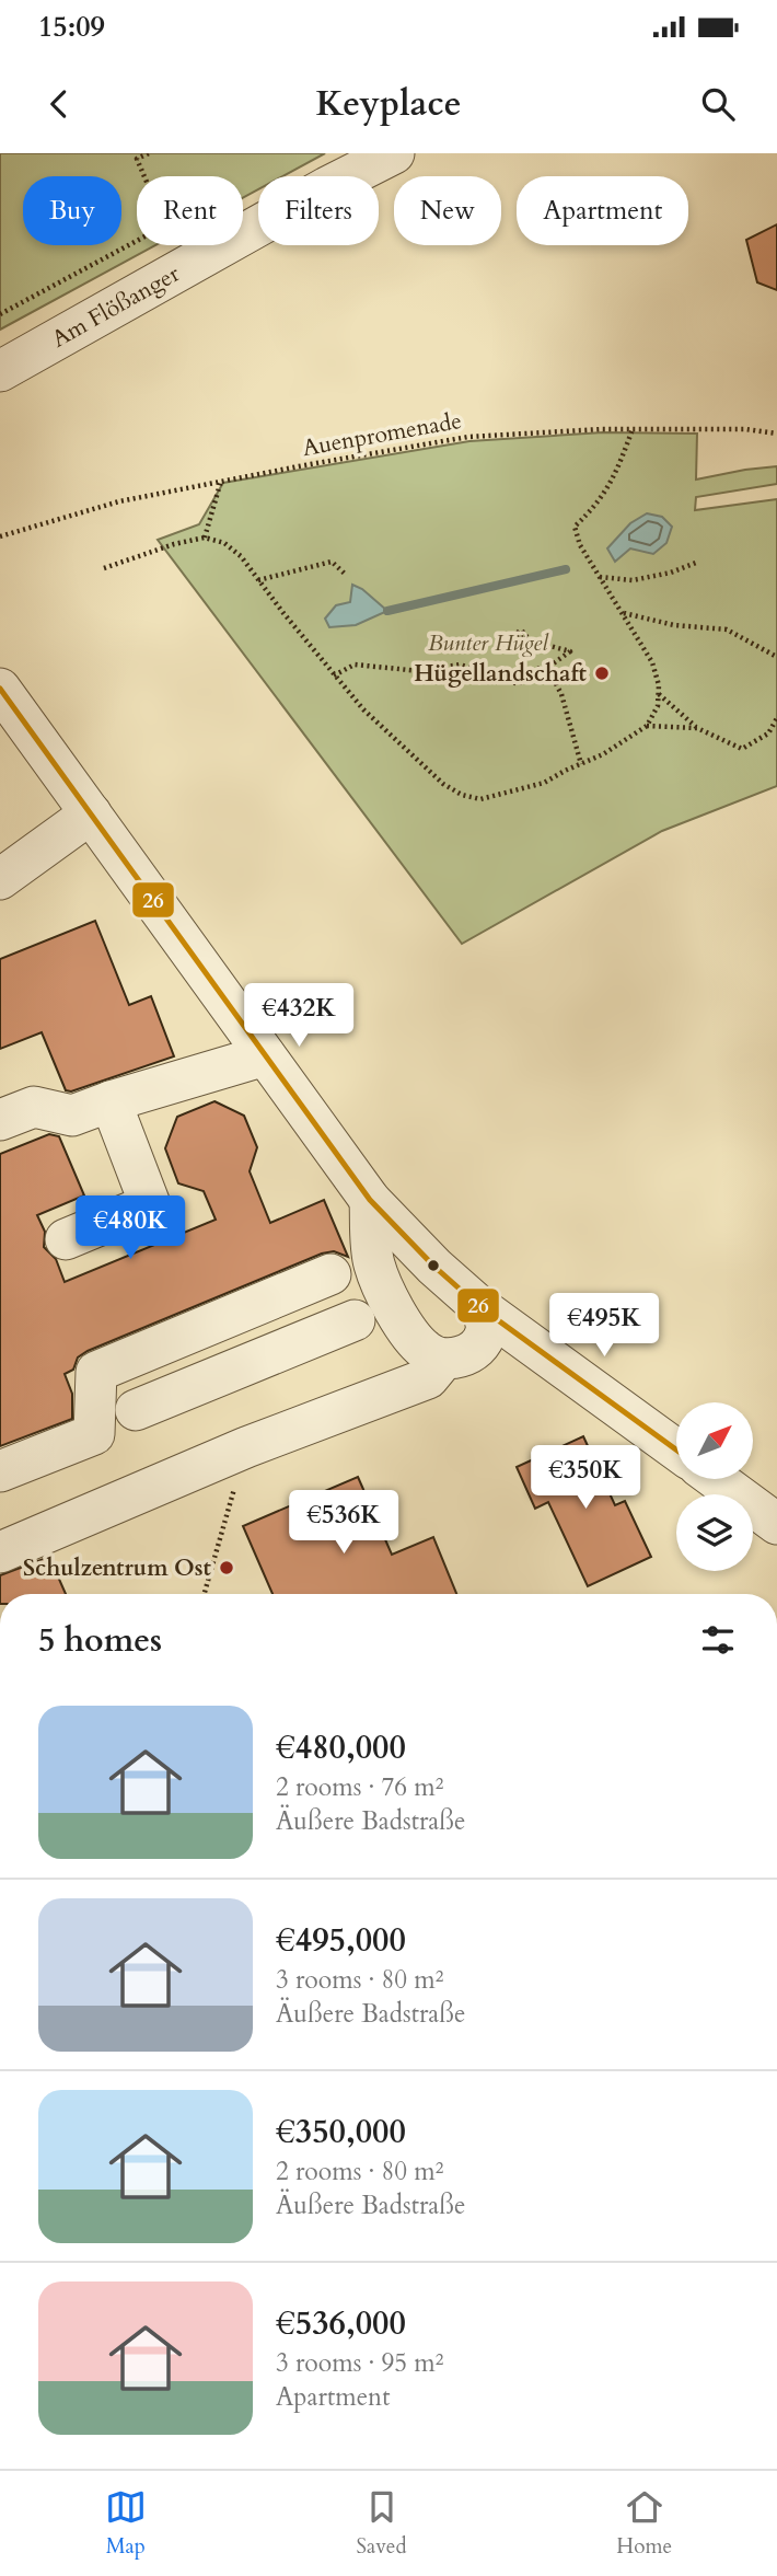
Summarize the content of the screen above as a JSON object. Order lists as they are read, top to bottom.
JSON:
{
  "streets": {
    "street": ["Am Flößanger"],
    "path": ["Auenpromenade"]
  },
  "parks": ["Bunter Hügel"],
  "places": ["Hügellandschaft", "Schulzentrum Ost"],
  "lines": ["transit line 26"],
  "north": "top right",
  "page": {
    "status": "15:09",
    "header": "Keyplace",
    "chip": [
      "Buy",
      "Rent",
      "Filters",
      "New",
      "Apartment"
    ],
    "price": [
      "€432K",
      "€480K",
      "€495K",
      "€350K",
      "€536K"
    ],
    "heading": "5 homes",
    "list": [
      {
        "name": "€480,000",
        "note": "2 rooms · 76 m² · Äußere Badstraße"
      },
      {
        "name": "€495,000",
        "note": "3 rooms · 80 m² · Äußere Badstraße"
      },
      {
        "name": "€350,000",
        "note": "2 rooms · 80 m² · Äußere Badstraße"
      },
      {
        "name": "€536,000",
        "note": "3 rooms · 95 m² · Apartment"
      }
    ],
    "tabs": ["Map", "Saved", "Home"]
  }
}
